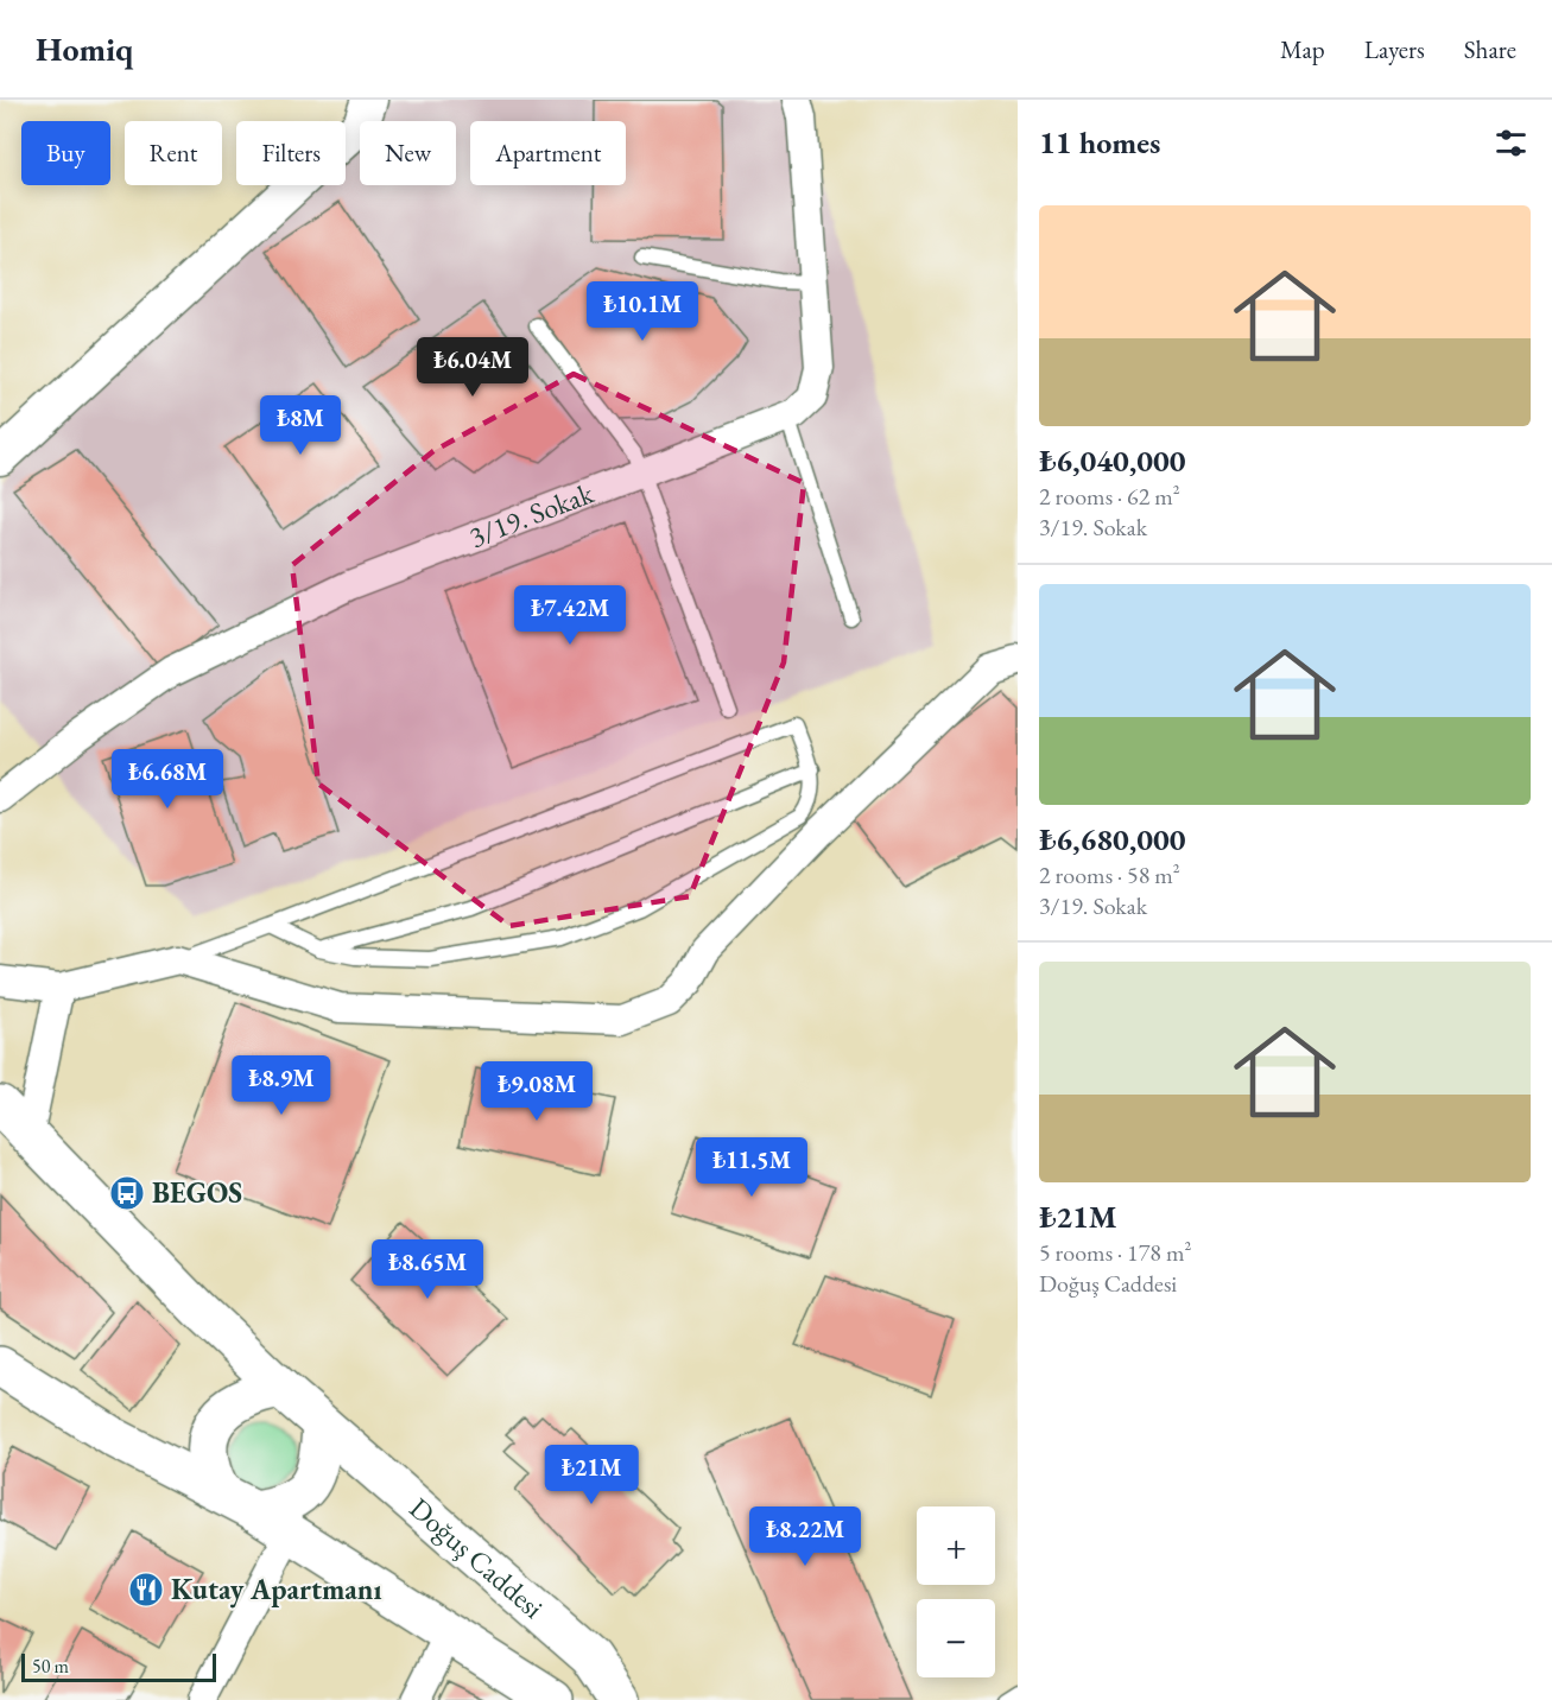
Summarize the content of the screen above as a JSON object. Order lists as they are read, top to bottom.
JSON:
{
  "streets": {
    "main road": ["Doğuş Caddesi"],
    "street": ["3/19. Sokak"]
  },
  "places": {
    "bus stop": ["BEGOS"],
    "restaurant": ["Kutay Apartmanı"]
  },
  "scale_bar": "50 m",
  "page": {
    "header": "Homiq",
    "nav": ["Map", "Layers", "Share"],
    "heading": "11 homes",
    "chip": [
      "Buy",
      "Rent",
      "Filters",
      "New",
      "Apartment"
    ],
    "list": [
      {
        "name": "₺6,040,000",
        "note": "2 rooms · 62 m² · 3/19. Sokak"
      },
      {
        "name": "₺6,680,000",
        "note": "2 rooms · 58 m² · 3/19. Sokak"
      },
      {
        "name": "₺21M",
        "note": "5 rooms · 178 m² · Doğuş Caddesi"
      }
    ],
    "price": [
      "₺10.1M",
      "₺6.04M",
      "₺8M",
      "₺7.42M",
      "₺6.68M",
      "₺8.9M",
      "₺9.08M",
      "₺11.5M",
      "₺8.65M",
      "₺21M",
      "₺8.22M"
    ],
    "map_buttons": ["+", "−"],
    "scale": "50 m"
  }
}
